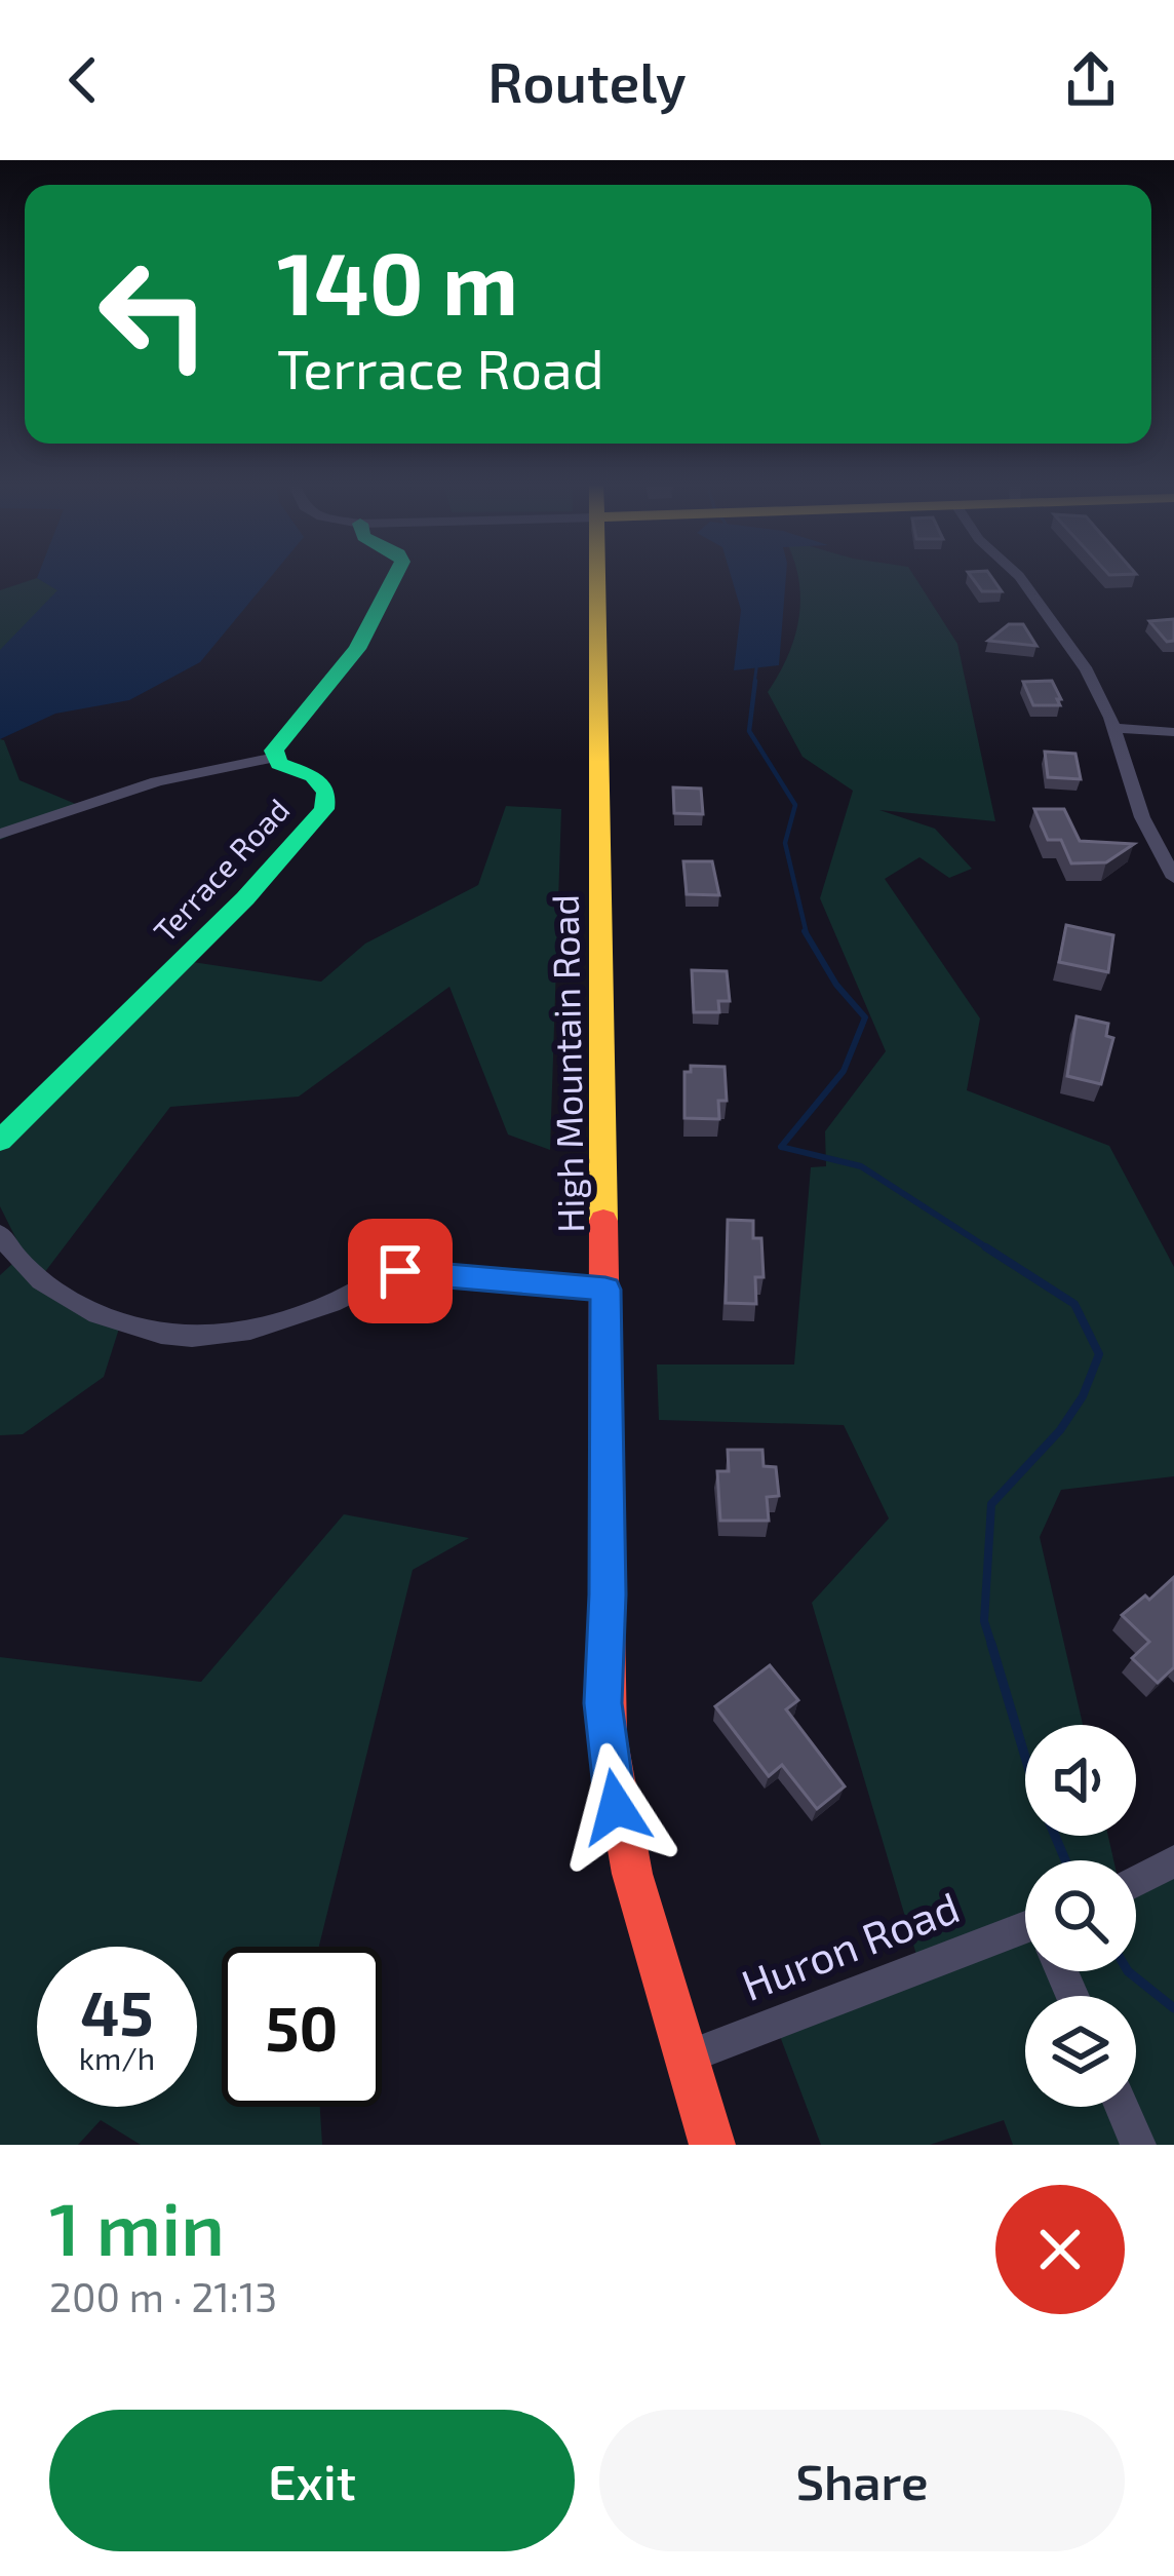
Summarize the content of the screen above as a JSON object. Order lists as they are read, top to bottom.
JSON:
{
  "streets": {
    "street": ["Terrace Road", "High Mountain Road", "Huron Road"]
  },
  "crossings": [
    ["High Mountain Road", "Huron Road"]
  ],
  "page": {
    "header": "Routely",
    "turn": ["140 m", "Terrace Road"],
    "speed": "45 km/h",
    "limit": "50",
    "heading": ["1 min", "200 m · 21:13"],
    "buttons": ["Exit", "Share"]
  }
}
